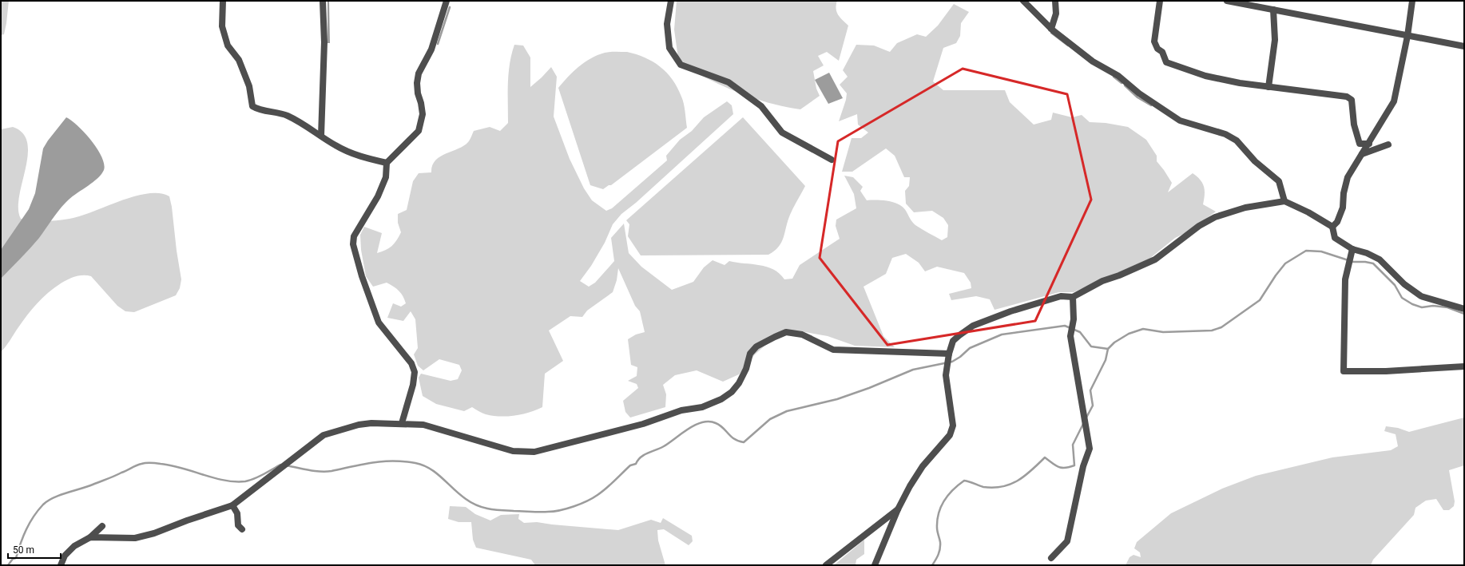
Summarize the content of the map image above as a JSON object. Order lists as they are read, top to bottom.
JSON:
{
  "scale_bar": "50 m"
}
